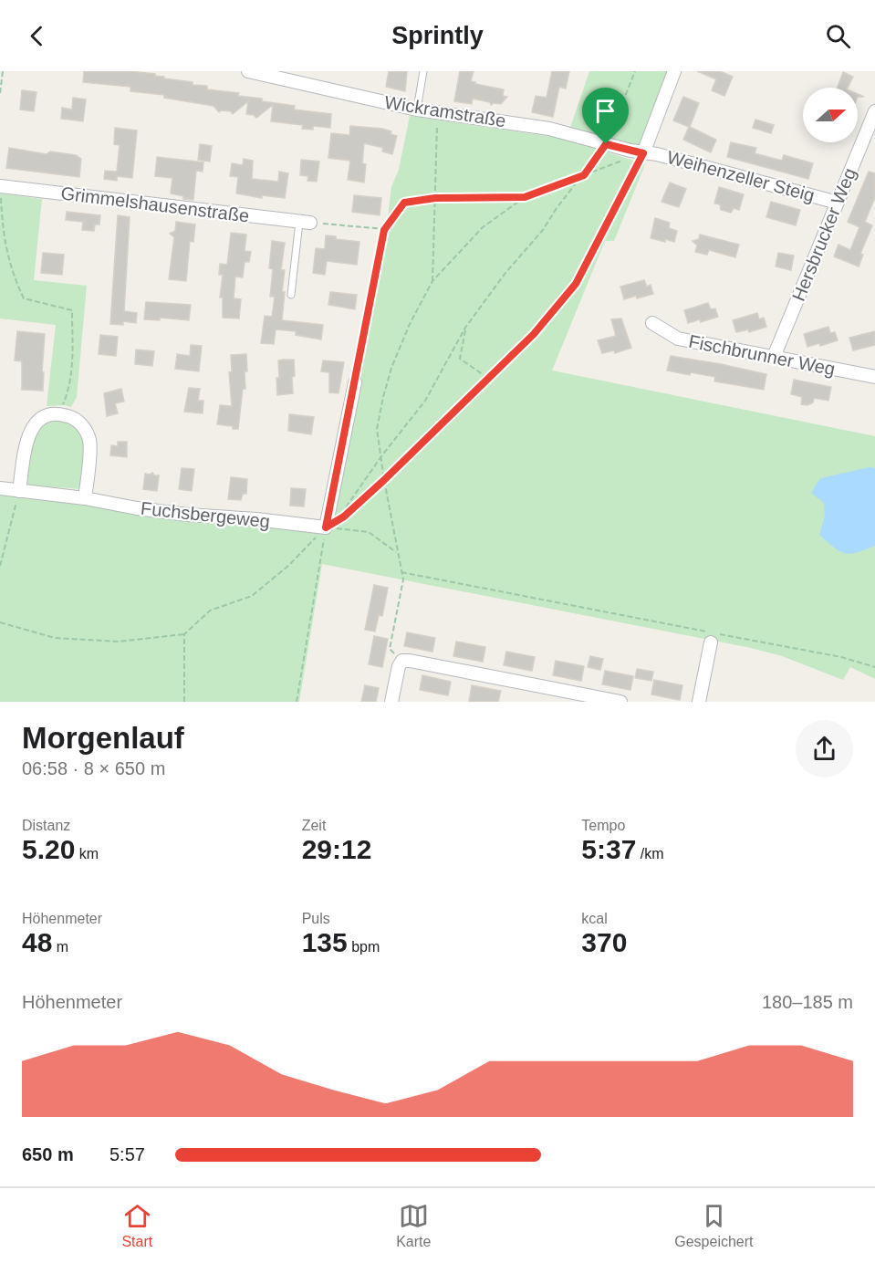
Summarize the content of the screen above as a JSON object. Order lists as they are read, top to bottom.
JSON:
{
  "streets": {
    "street": [
      "Wickramstraße",
      "Weihenzeller Steig",
      "Grimmelshausenstraße",
      "Hersbrucker Weg",
      "Fischbrunner Weg",
      "Fuchsbergeweg"
    ]
  },
  "crossings": [
    ["Wickramstraße", "Weihenzeller Steig"],
    ["Weihenzeller Steig", "Hersbrucker Weg"],
    ["Hersbrucker Weg", "Fischbrunner Weg"]
  ],
  "north": "right",
  "page": {
    "header": "Sprintly",
    "heading": ["Morgenlauf", "06:58 · 8 × 650 m"],
    "stats": [
      ["Distanz", "5.20 km"],
      ["Zeit", "29:12"],
      ["Tempo", "5:37 /km"],
      ["Höhenmeter", "48 m"],
      ["Puls", "135 bpm"],
      ["kcal", "370"]
    ],
    "chart": ["Höhenmeter", "180–185 m"],
    "list": [
      {
        "name": "650 m",
        "note": "5:57"
      }
    ],
    "tabs": ["Start", "Karte", "Gespeichert"]
  }
}
